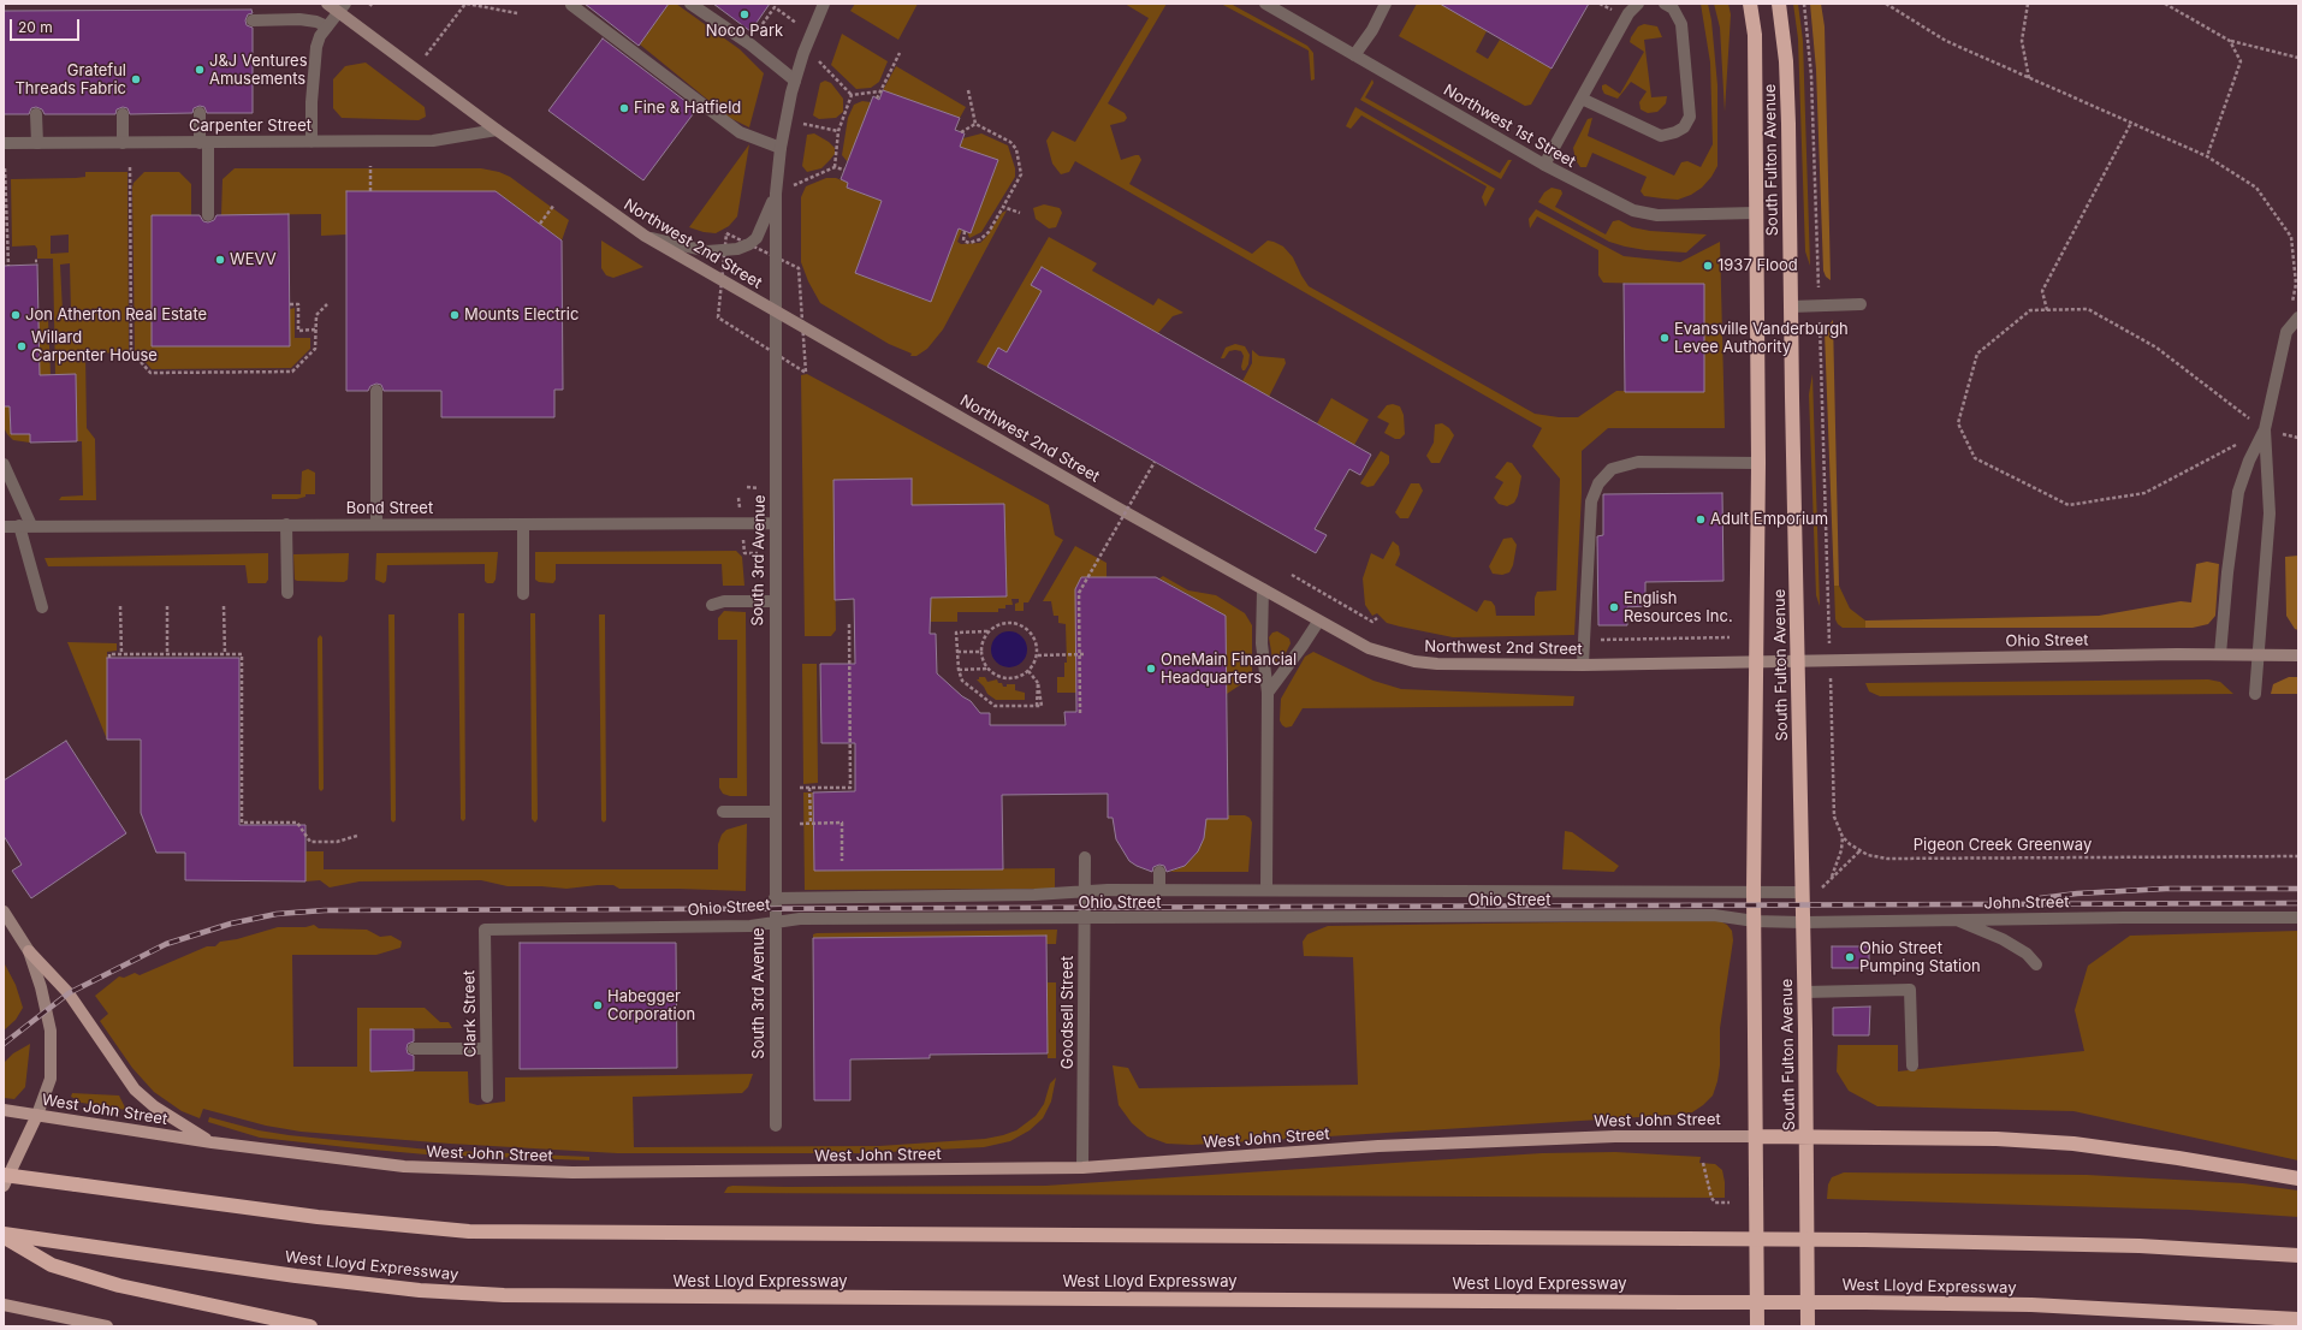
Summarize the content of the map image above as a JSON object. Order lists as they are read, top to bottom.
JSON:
{
  "streets": {
    "highway": ["South Fulton Avenue", "West Lloyd Expressway"],
    "main road": ["Northwest 2nd Street", "Ohio Street", "West John Street"],
    "street": [
      "Carpenter Street",
      "Northwest 1st Street",
      "Bond Street",
      "South 3rd Avenue",
      "John Street",
      "Goodsell Street",
      "Clark Street"
    ],
    "path": ["Pigeon Creek Greenway"]
  },
  "crossings": [
    ["Carpenter Street", "Northwest 2nd Street"],
    ["Northwest 1st Street", "South Fulton Avenue"],
    ["South Fulton Avenue", "Northwest 2nd Street"],
    ["South Fulton Avenue", "Ohio Street"],
    ["South Fulton Avenue", "John Street"],
    ["South Fulton Avenue", "West John Street"],
    ["Northwest 2nd Street", "South 3rd Avenue"],
    ["Northwest 2nd Street", "Ohio Street"],
    ["Bond Street", "South 3rd Avenue"],
    ["South 3rd Avenue", "Ohio Street"],
    ["Ohio Street", "John Street"],
    ["Ohio Street", "Goodsell Street"],
    ["Ohio Street", "Clark Street"],
    ["Goodsell Street", "West John Street"]
  ],
  "places": [
    "Noco Park",
    "J&J Ventures Amusements",
    "Grateful Threads Fabric",
    "Fine & Hatfield",
    "WEVV",
    "1937 Flood",
    "Jon Atherton Real Estate",
    "Mounts Electric",
    "Evansville Vanderburgh Levee Authority",
    "Willard Carpenter House",
    "Adult Emporium",
    "English Resources Inc.",
    "OneMain Financial Headquarters",
    "Ohio Street Pumping Station",
    "Habegger Corporation"
  ],
  "scale_bar": "20 m"
}
